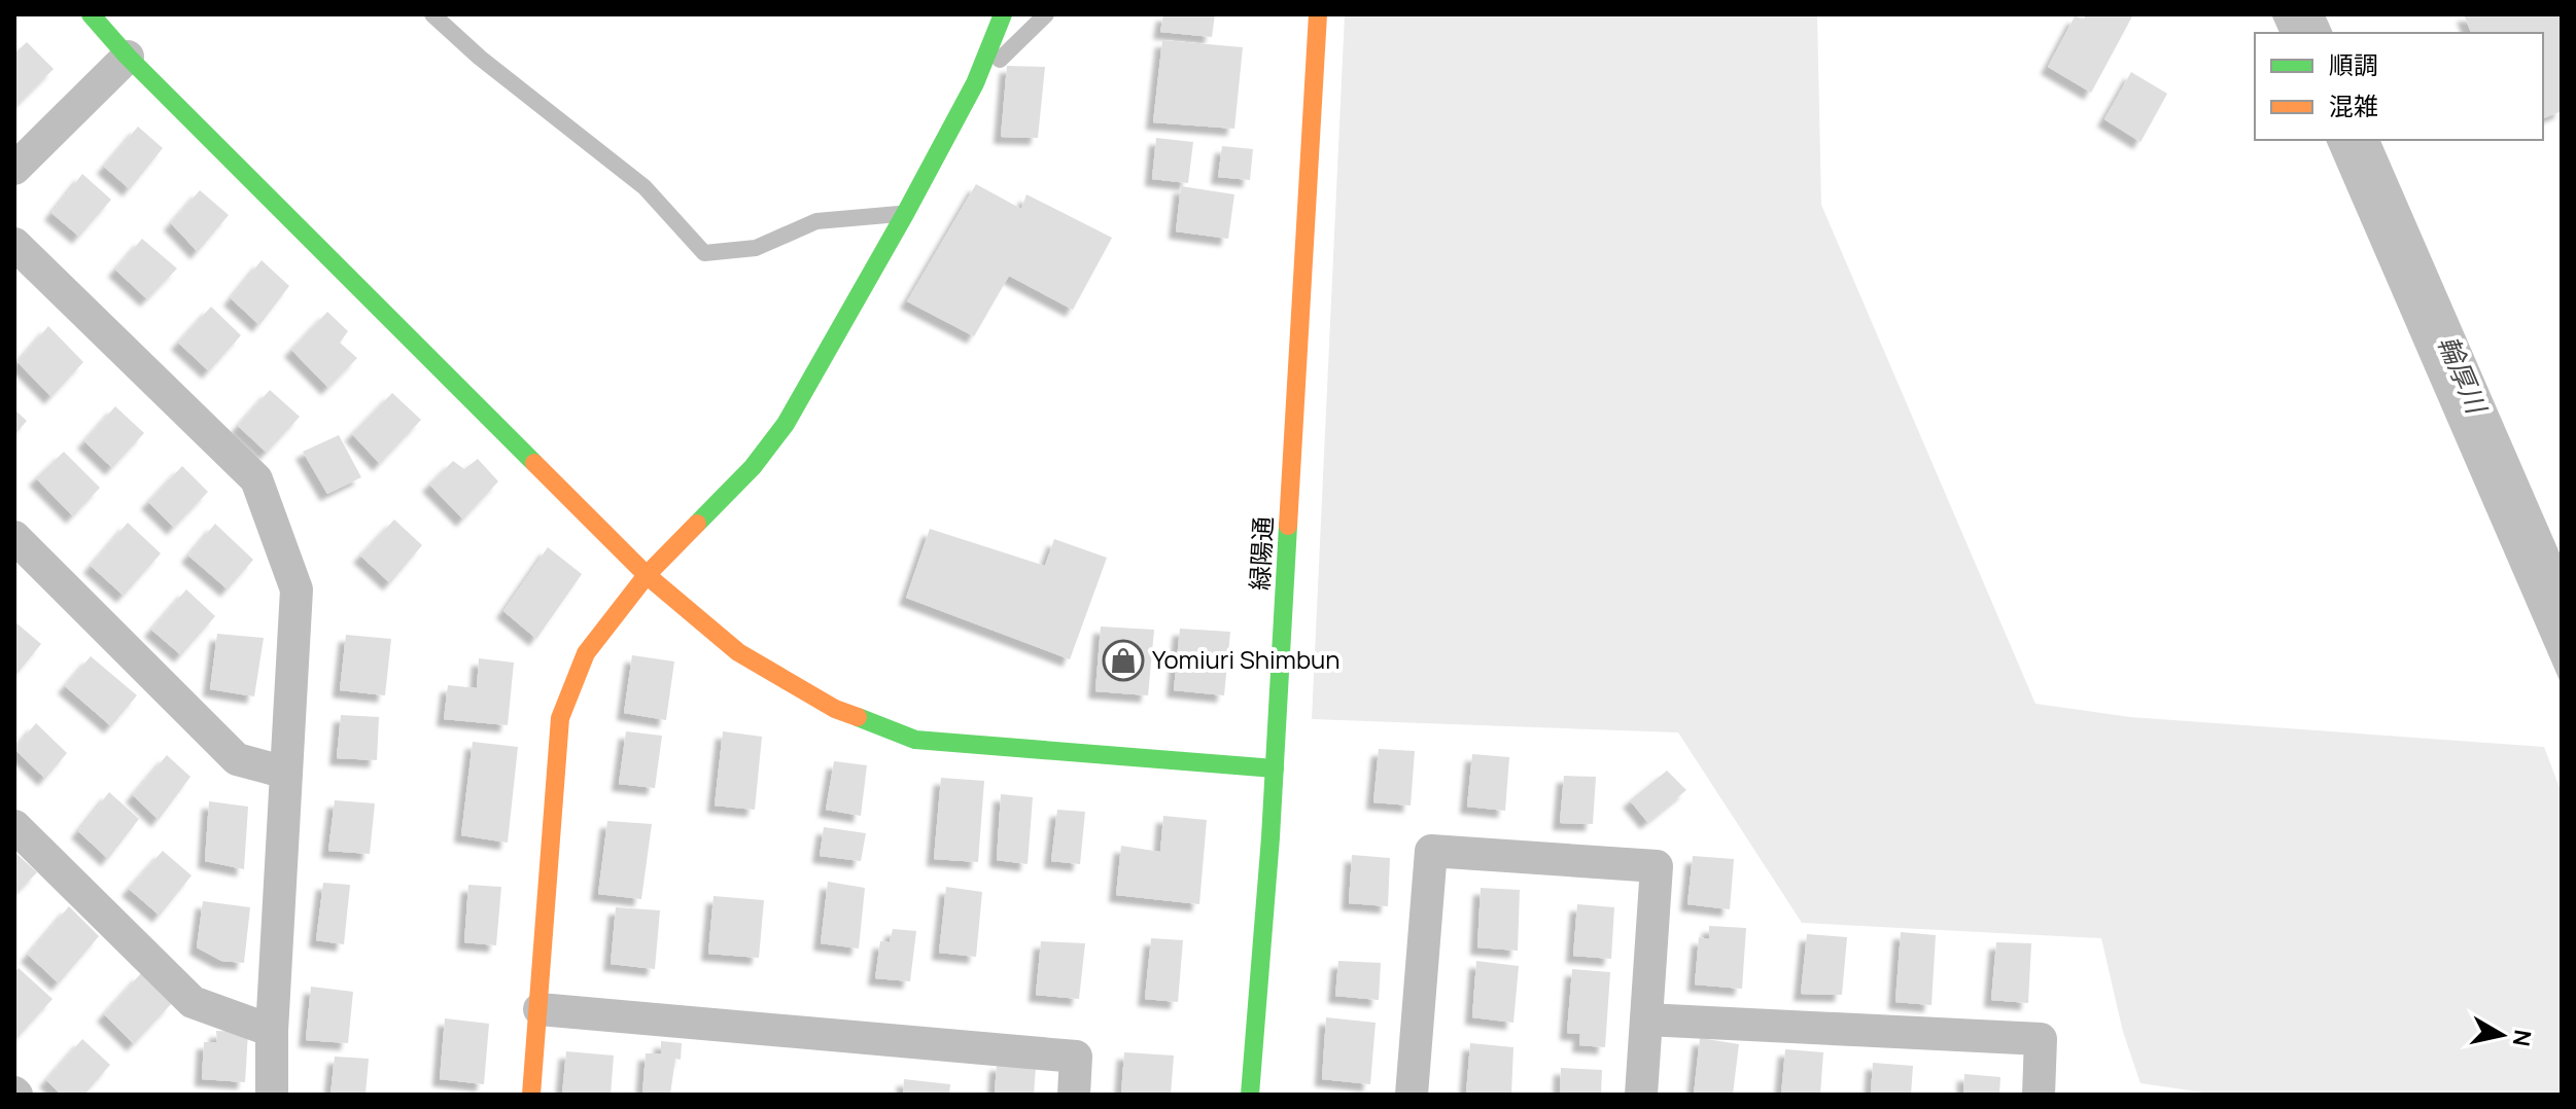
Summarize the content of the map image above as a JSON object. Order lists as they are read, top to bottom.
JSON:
{
  "streets": {
    "street": ["緑陽通"]
  },
  "water": ["輪厚川"],
  "places": {
    "shop": ["Yomiuri Shimbun"]
  },
  "legend": ["順調", "混雑"],
  "north": "right"
}
